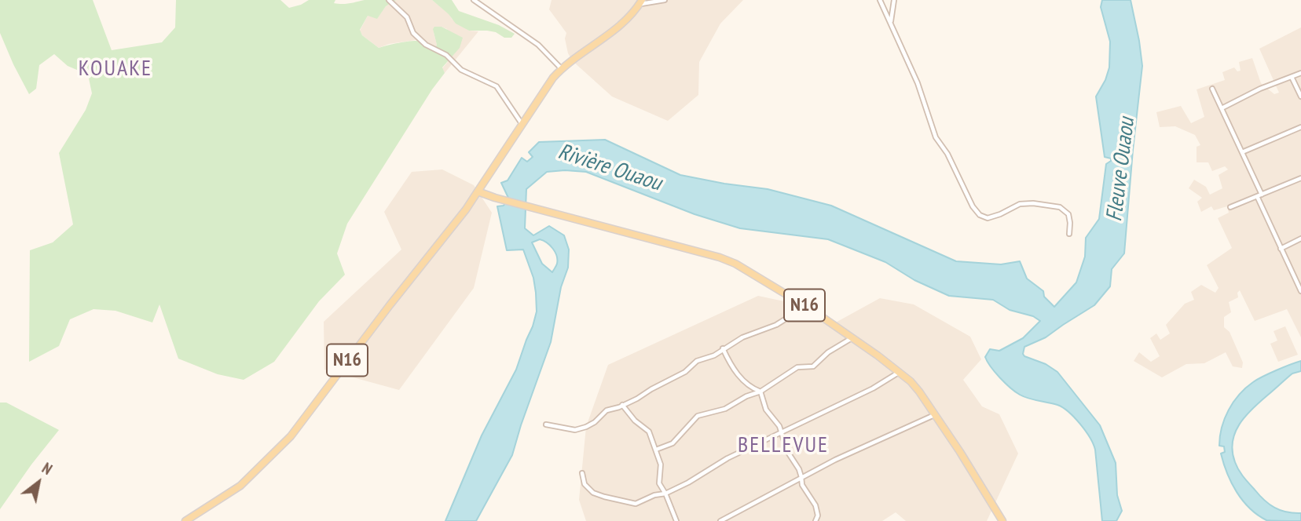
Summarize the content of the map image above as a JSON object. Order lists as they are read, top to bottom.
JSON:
{
  "streets": {
    "main road": ["N16"]
  },
  "districts": ["KOUAKE", "BELLEVUE"],
  "water": ["Rivière Ouaou", "Fleuve Ouaou"],
  "north": "top right"
}
